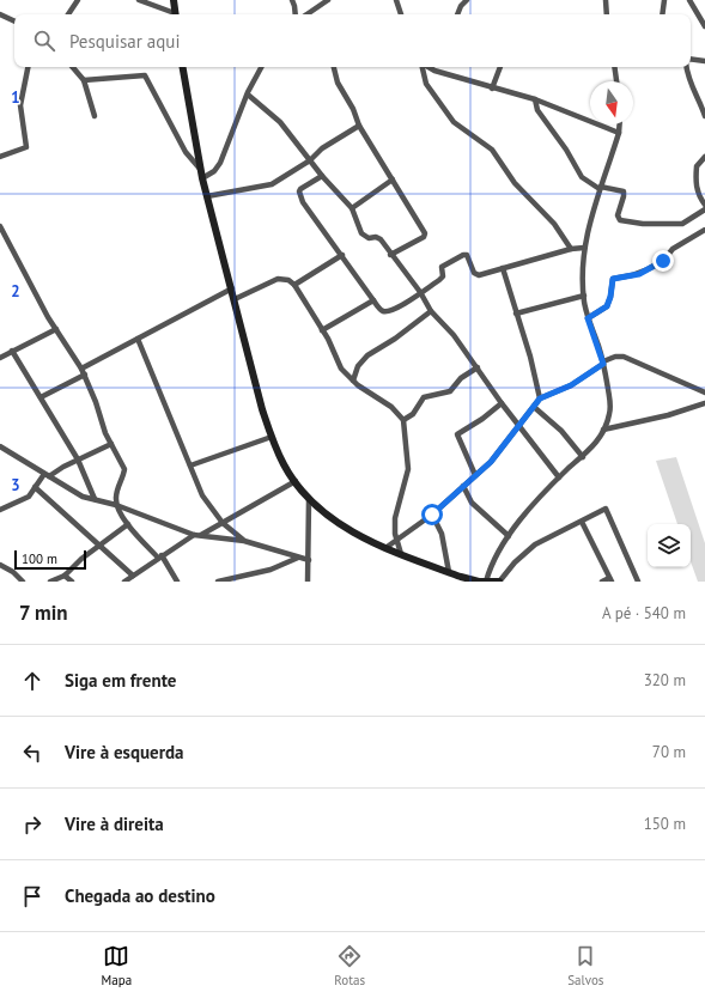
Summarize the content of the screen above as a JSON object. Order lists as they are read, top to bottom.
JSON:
{
  "scale_bar": "100 m",
  "north": "bottom",
  "page": {
    "search": "Pesquisar aqui",
    "scale": "100 m",
    "heading": ["7 min", "A pé · 540 m"],
    "list": [
      ["Siga em frente", "320 m"],
      ["Vire à esquerda", "70 m"],
      ["Vire à direita", "150 m"],
      "Chegada ao destino"
    ],
    "nav": ["Mapa", "Rotas", "Salvos"]
  },
  "grid": {
    "rows": ["1", "2", "3"]
  }
}
